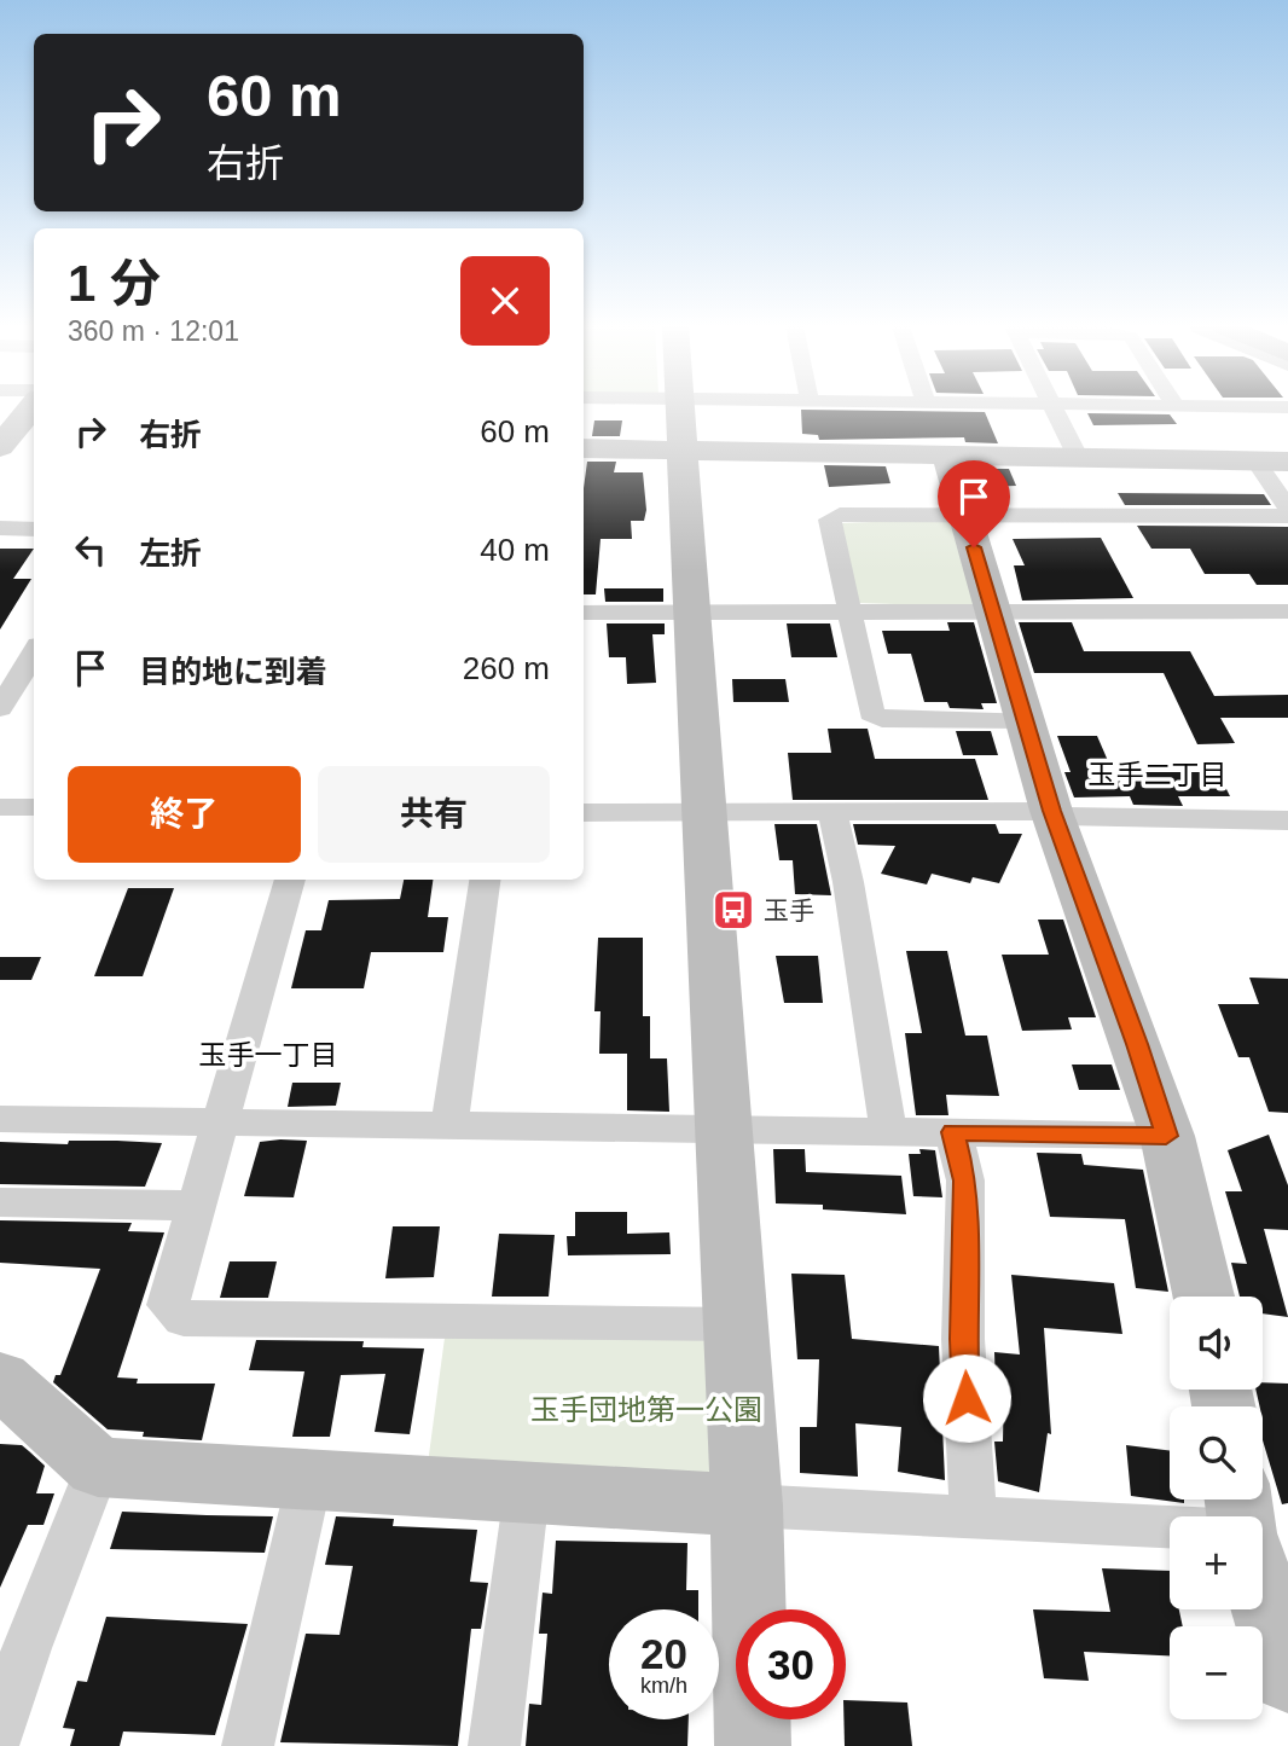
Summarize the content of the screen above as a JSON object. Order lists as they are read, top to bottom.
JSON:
{
  "districts": ["玉手二丁目", "玉手一丁目"],
  "parks": ["玉手団地第一公園"],
  "places": {
    "bus stop": ["玉手"]
  },
  "page": {
    "turn": ["60 m", "右折"],
    "heading": ["1 分", "360 m · 12:01"],
    "list": [
      {
        "name": "右折",
        "value": "60 m"
      },
      {
        "name": "左折",
        "value": "40 m"
      },
      {
        "name": "目的地に到着",
        "value": "260 m"
      }
    ],
    "buttons": ["終了", "共有"],
    "map_buttons": ["+", "−"],
    "speed": "20 km/h",
    "limit": "30"
  }
}
